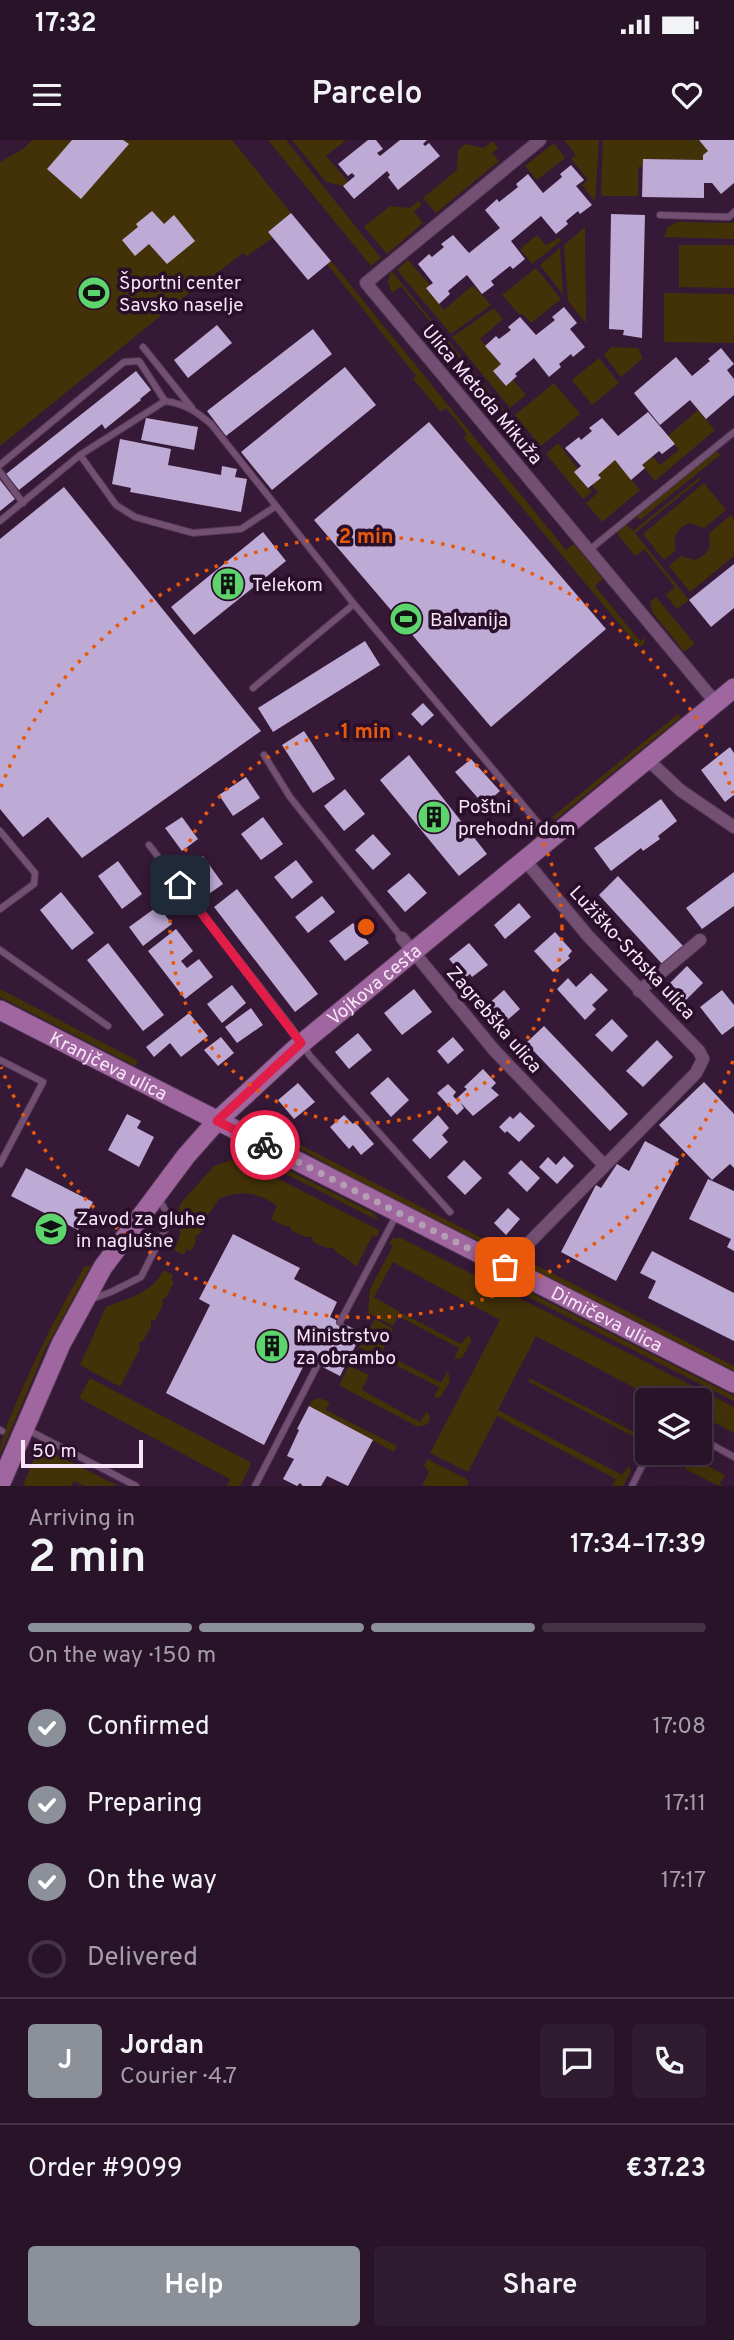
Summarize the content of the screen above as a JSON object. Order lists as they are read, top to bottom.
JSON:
{
  "streets": {
    "street": [
      "Ulica Metoda Mikuža",
      "Lužiško-Srbska ulica",
      "Vojkova cesta",
      "Zagrebška ulica",
      "Kranjčeva ulica",
      "Dimičeva ulica"
    ]
  },
  "crossings": [
    ["Ulica Metoda Mikuža", "Vojkova cesta"],
    ["Lužiško-Srbska ulica", "Vojkova cesta"],
    ["Lužiško-Srbska ulica", "Zagrebška ulica"],
    ["Vojkova cesta", "Zagrebška ulica"],
    ["Vojkova cesta", "Kranjčeva ulica"],
    ["Vojkova cesta", "Dimičeva ulica"],
    ["Kranjčeva ulica", "Dimičeva ulica"]
  ],
  "places": {
    "sports": ["Športni center Savsko naselje", "Balvanija"],
    "building": ["Telekom", "Poštni prehodni dom", "Ministrstvo za obrambo"],
    "school or university": ["Zavod za gluhe in naglušne"]
  },
  "scale_bar": "50 m",
  "page": {
    "status": "17:32",
    "header": "Parcelo",
    "scale": "50 m",
    "heading": ["2 min", "Arriving in", "17:34–17:39"],
    "panel": [
      "Jordan",
      "Courier · 4.7",
      "Order #9099",
      "€37.23"
    ],
    "bar": "On the way · 150 m",
    "list": [
      ["Confirmed", "17:08"],
      ["Preparing", "17:11"],
      ["On the way", "17:17"],
      "Delivered"
    ],
    "round": "J",
    "buttons": ["Help", "Share"]
  },
  "rings": ["2 min", "1 min"]
}
